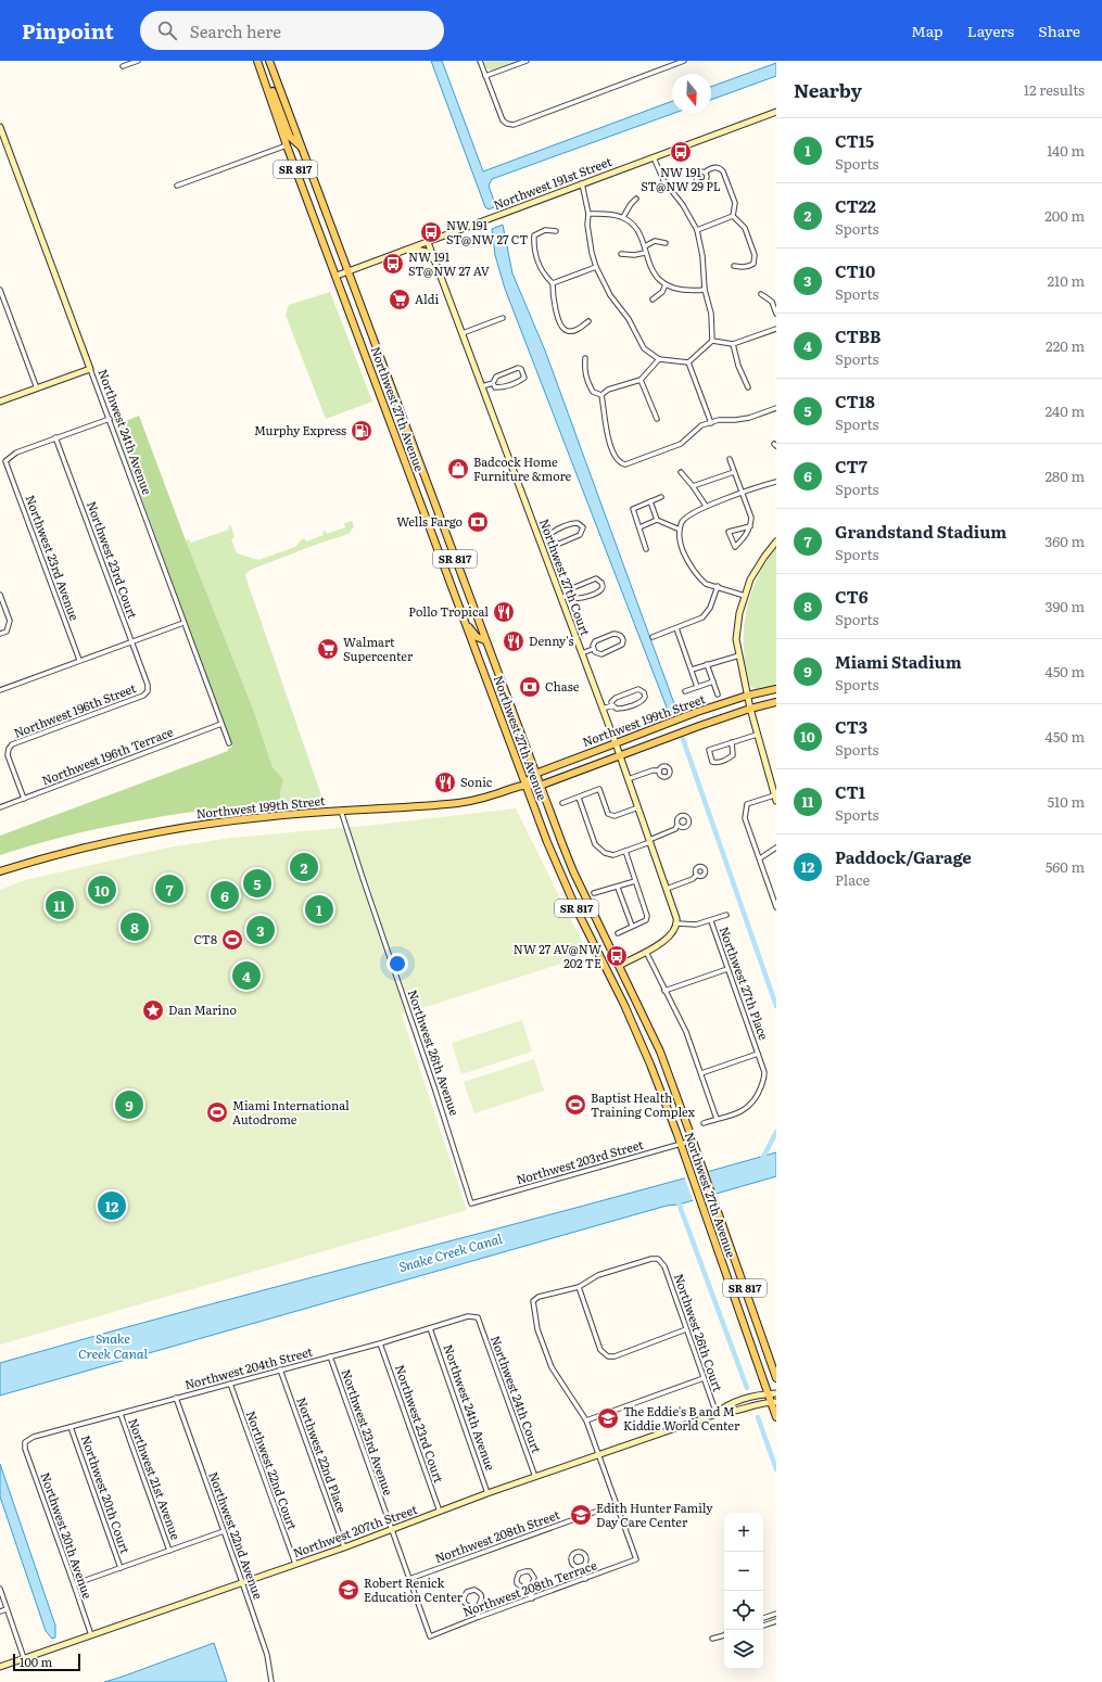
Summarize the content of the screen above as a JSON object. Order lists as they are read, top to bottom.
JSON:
{
  "streets": {
    "main road": ["SR 817", "Northwest 27th Avenue", "Northwest 199th Street"],
    "street": [
      "Northwest 191st Street",
      "Northwest 24th Avenue",
      "Northwest 23rd Avenue",
      "Northwest 23rd Court",
      "Northwest 27th Court",
      "Northwest 196th Street",
      "Northwest 196th Terrace",
      "Northwest 27th Place",
      "Northwest 26th Avenue",
      "Northwest 203rd Street",
      "Northwest 26th Court",
      "Northwest 204th Street",
      "Northwest 24th Court",
      "Northwest 22nd Place",
      "Northwest 22nd Court",
      "Northwest 21st Avenue",
      "Northwest 20th Court",
      "Northwest 207th Street",
      "Northwest 20th Avenue",
      "Northwest 22nd Avenue",
      "Northwest 208th Street",
      "Northwest 208th Terrace"
    ]
  },
  "crossings": [
    ["Northwest 191st Street", "Northwest 27th Avenue"],
    ["Northwest 191st Street", "Northwest 27th Court"],
    ["Northwest 27th Avenue", "Northwest 199th Street"],
    ["Northwest 27th Avenue", "Northwest 203rd Street"],
    ["Northwest 27th Avenue", "Northwest 207th Street"],
    ["Northwest 24th Avenue", "Northwest 196th Terrace"],
    ["Northwest 24th Avenue", "Northwest 204th Street"],
    ["Northwest 24th Avenue", "Northwest 207th Street"],
    ["Northwest 23rd Avenue", "Northwest 23rd Court"],
    ["Northwest 23rd Avenue", "Northwest 204th Street"],
    ["Northwest 23rd Avenue", "Northwest 207th Street"],
    ["Northwest 23rd Avenue", "Northwest 208th Street"],
    ["Northwest 23rd Avenue", "Northwest 208th Terrace"],
    ["Northwest 23rd Court", "Northwest 196th Street"],
    ["Northwest 23rd Court", "Northwest 204th Street"],
    ["Northwest 23rd Court", "Northwest 207th Street"],
    ["Northwest 27th Court", "Northwest 199th Street"],
    ["Northwest 196th Street", "Northwest 196th Terrace"],
    ["Northwest 199th Street", "Northwest 26th Avenue"],
    ["Northwest 26th Avenue", "Northwest 203rd Street"],
    ["Northwest 26th Court", "Northwest 207th Street"],
    ["Northwest 204th Street", "Northwest 24th Court"],
    ["Northwest 204th Street", "Northwest 22nd Place"],
    ["Northwest 204th Street", "Northwest 22nd Court"],
    ["Northwest 204th Street", "Northwest 21st Avenue"],
    ["Northwest 204th Street", "Northwest 20th Court"],
    ["Northwest 204th Street", "Northwest 20th Avenue"],
    ["Northwest 204th Street", "Northwest 22nd Avenue"],
    ["Northwest 24th Court", "Northwest 207th Street"],
    ["Northwest 22nd Place", "Northwest 207th Street"],
    ["Northwest 22nd Court", "Northwest 207th Street"],
    ["Northwest 207th Street", "Northwest 20th Avenue"],
    ["Northwest 207th Street", "Northwest 22nd Avenue"],
    ["Northwest 208th Street", "Northwest 208th Terrace"]
  ],
  "water": ["Snake Creek Canal"],
  "places": {
    "bus stop": [
      "NW 191 ST@NW 29 PL",
      "NW 191 ST@NW 27 CT",
      "NW 191 ST@NW 27 AV",
      "NW 27 AV@NW 202 TE"
    ],
    "supermarket": ["Aldi", "Walmart Supercenter"],
    "fuel station": ["Murphy Express"],
    "shop": ["Badcock Home Furniture &more"],
    "bank": ["Wells Fargo", "Chase"],
    "restaurant": ["Pollo Tropical", "Denny's", "Sonic"],
    "sports": ["CT8", "Baptist Health Training Complex", "Miami International Autodrome"],
    "place": ["Dan Marino"],
    "school or university": ["The Eddie's B and M Kiddie World Center", "Edith Hunter Family Day Care Center", "Robert Renick Education Center"]
  },
  "scale_bar": "100 m",
  "north": "bottom",
  "page": {
    "header": "Pinpoint",
    "search": "Search here",
    "nav": ["Map", "Layers", "Share"],
    "heading": ["Nearby", "12 results"],
    "list": [
      {
        "mark": "1",
        "name": "CT15",
        "note": "Sports",
        "value": "140 m"
      },
      {
        "mark": "2",
        "name": "CT22",
        "note": "Sports",
        "value": "200 m"
      },
      {
        "mark": "3",
        "name": "CT10",
        "note": "Sports",
        "value": "210 m"
      },
      {
        "mark": "4",
        "name": "CTBB",
        "note": "Sports",
        "value": "220 m"
      },
      {
        "mark": "5",
        "name": "CT18",
        "note": "Sports",
        "value": "240 m"
      },
      {
        "mark": "6",
        "name": "CT7",
        "note": "Sports",
        "value": "280 m"
      },
      {
        "mark": "7",
        "name": "Grandstand Stadium",
        "note": "Sports",
        "value": "360 m"
      },
      {
        "mark": "8",
        "name": "CT6",
        "note": "Sports",
        "value": "390 m"
      },
      {
        "mark": "9",
        "name": "Miami Stadium",
        "note": "Sports",
        "value": "450 m"
      },
      {
        "mark": "10",
        "name": "CT3",
        "note": "Sports",
        "value": "450 m"
      },
      {
        "mark": "11",
        "name": "CT1",
        "note": "Sports",
        "value": "510 m"
      },
      {
        "mark": "12",
        "name": "Paddock/Garage",
        "note": "Place",
        "value": "560 m"
      }
    ],
    "pins": [
      "2",
      "5",
      "7",
      "10",
      "6",
      "11",
      "1",
      "8",
      "3",
      "4",
      "9",
      "12"
    ],
    "map_buttons": ["+", "−"],
    "scale": "100 m"
  }
}
